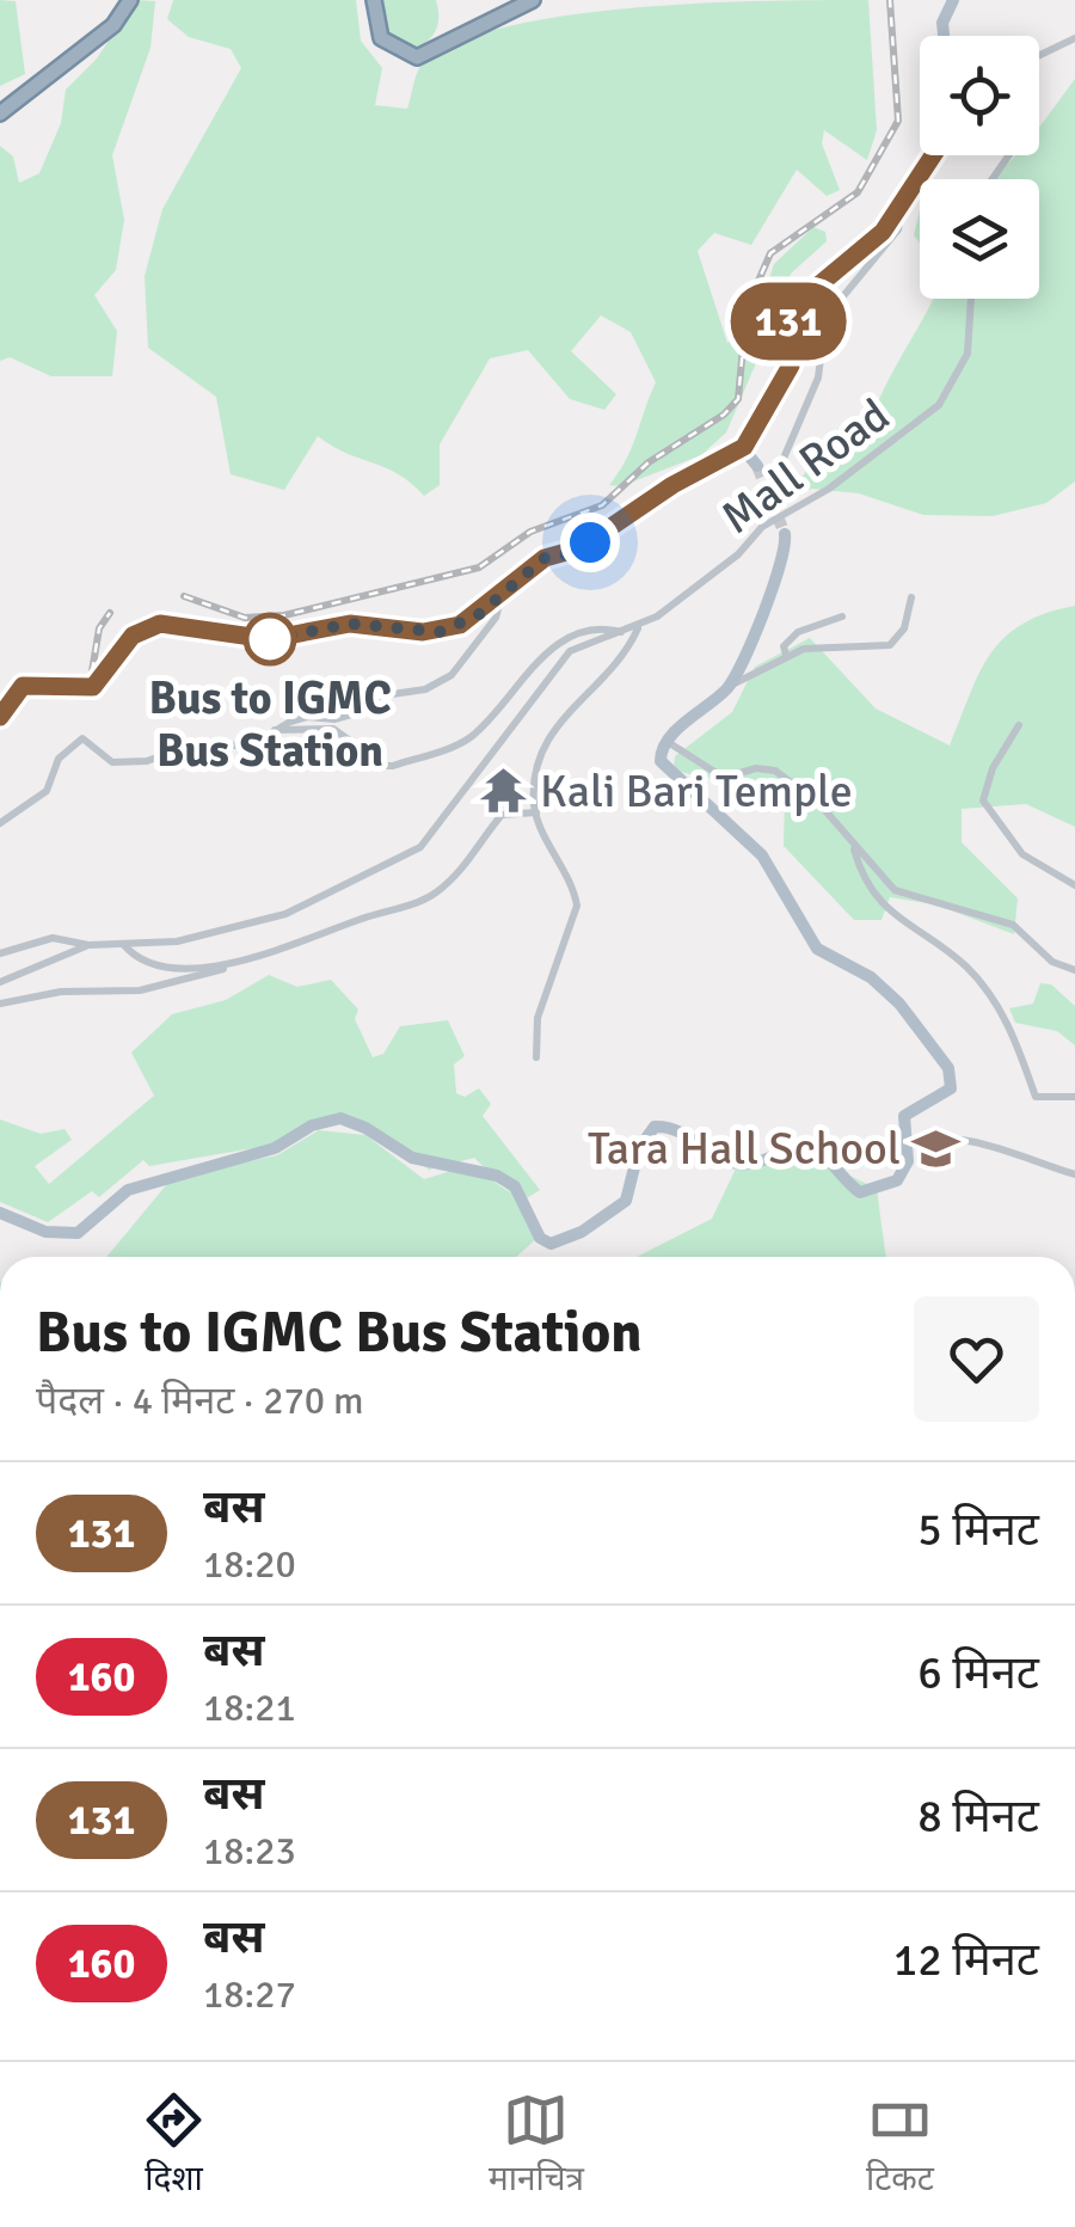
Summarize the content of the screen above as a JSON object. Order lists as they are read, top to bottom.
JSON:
{
  "streets": {
    "street": ["Mall Road"]
  },
  "places": {
    "other": ["Bus to IGMC Bus Station"],
    "temple": ["Kali Bari Temple"],
    "school or university": ["Tara Hall School"]
  },
  "lines": ["bus line 131"],
  "page": {
    "on_map": "131",
    "heading": ["Bus to IGMC Bus Station", "पैदल · 4 मिनट · 270 m"],
    "list": [
      {
        "mark": "131",
        "name": "बस",
        "note": "18:20",
        "value": "5 मिनट"
      },
      {
        "mark": "160",
        "name": "बस",
        "note": "18:21",
        "value": "6 मिनट"
      },
      {
        "mark": "131",
        "name": "बस",
        "note": "18:23",
        "value": "8 मिनट"
      },
      {
        "mark": "160",
        "name": "बस",
        "note": "18:27",
        "value": "12 मिनट"
      }
    ],
    "tabs": ["दिशा", "मानचित्र", "टिकट"]
  }
}
